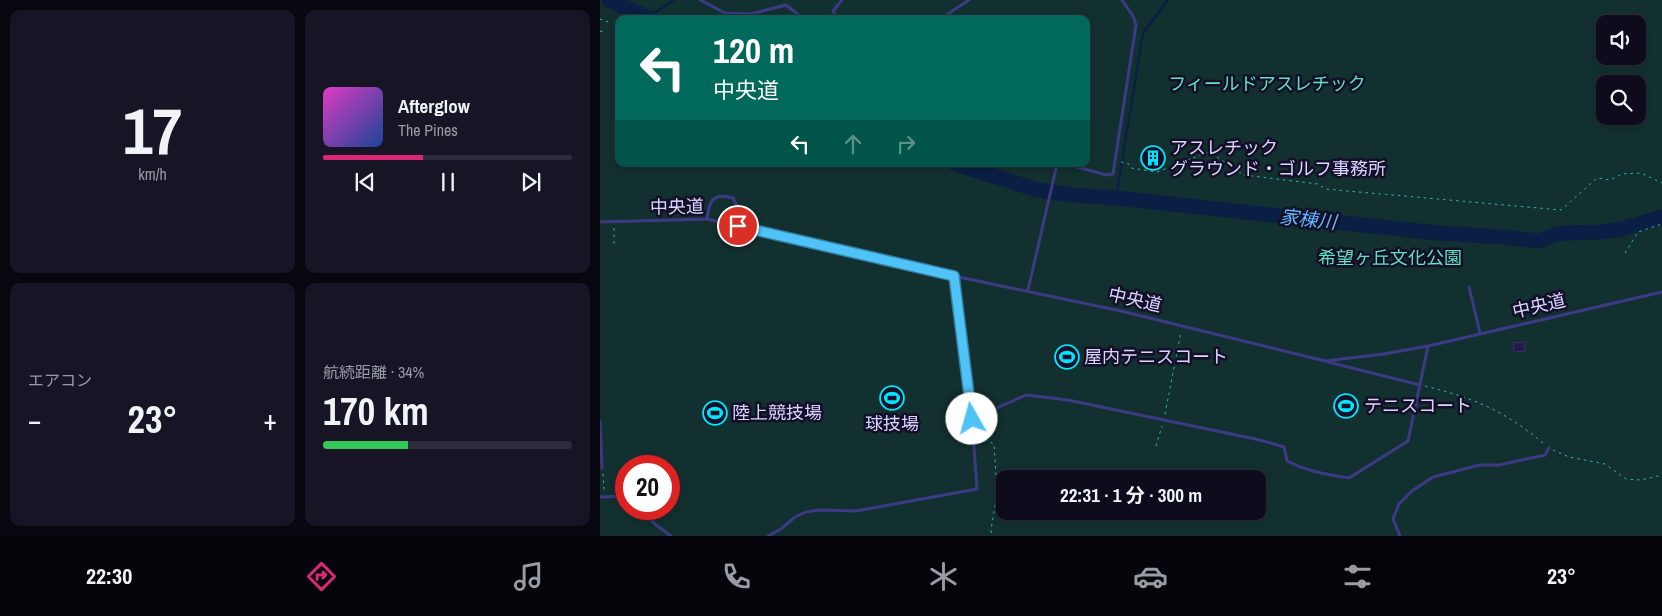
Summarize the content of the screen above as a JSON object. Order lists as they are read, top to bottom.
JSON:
{
  "streets": {
    "lane": ["中央道"]
  },
  "water": ["家棟川"],
  "parks": ["フィールドアスレチック", "希望ヶ丘文化公園"],
  "places": {
    "building": ["アスレチック グラウンド・ゴルフ事務所"],
    "sports": [
      "屋内テニスコート",
      "球技場",
      "テニスコート",
      "陸上競技場"
    ]
  },
  "page": {
    "tile": [
      ["17", "km/h"],
      "エアコン",
      ["航続距離 · 34%", "170 km"]
    ],
    "turn": ["120 m", "中央道"],
    "song": ["Afterglow", "The Pines"],
    "heat": ["−", "23°", "+"],
    "limit": "20",
    "trip": "22:31 · 1 分 · 300 m",
    "tabs": ["22:30", "23°"]
  }
}
